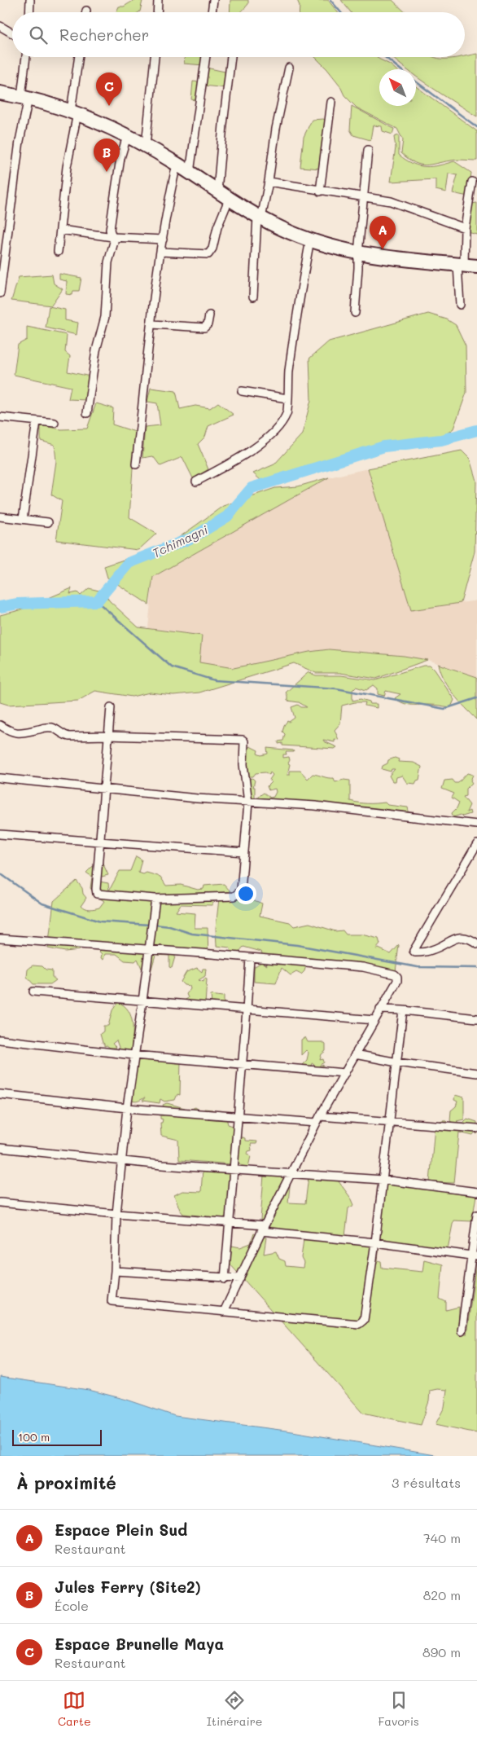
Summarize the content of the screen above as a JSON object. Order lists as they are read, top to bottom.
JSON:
{
  "water": ["Tchimagni"],
  "scale_bar": "100 m",
  "north": "top left",
  "page": {
    "search": "Rechercher",
    "pins": ["C", "B", "A"],
    "scale": "100 m",
    "heading": ["À proximité", "3 résultats"],
    "list": [
      {
        "mark": "A",
        "name": "Espace Plein Sud",
        "note": "Restaurant",
        "value": "740 m"
      },
      {
        "mark": "B",
        "name": "Jules Ferry (Site2)",
        "note": "École",
        "value": "820 m"
      },
      {
        "mark": "C",
        "name": "Espace Brunelle Maya",
        "note": "Restaurant",
        "value": "890 m"
      }
    ],
    "nav": ["Carte", "Itinéraire", "Favoris"]
  }
}
